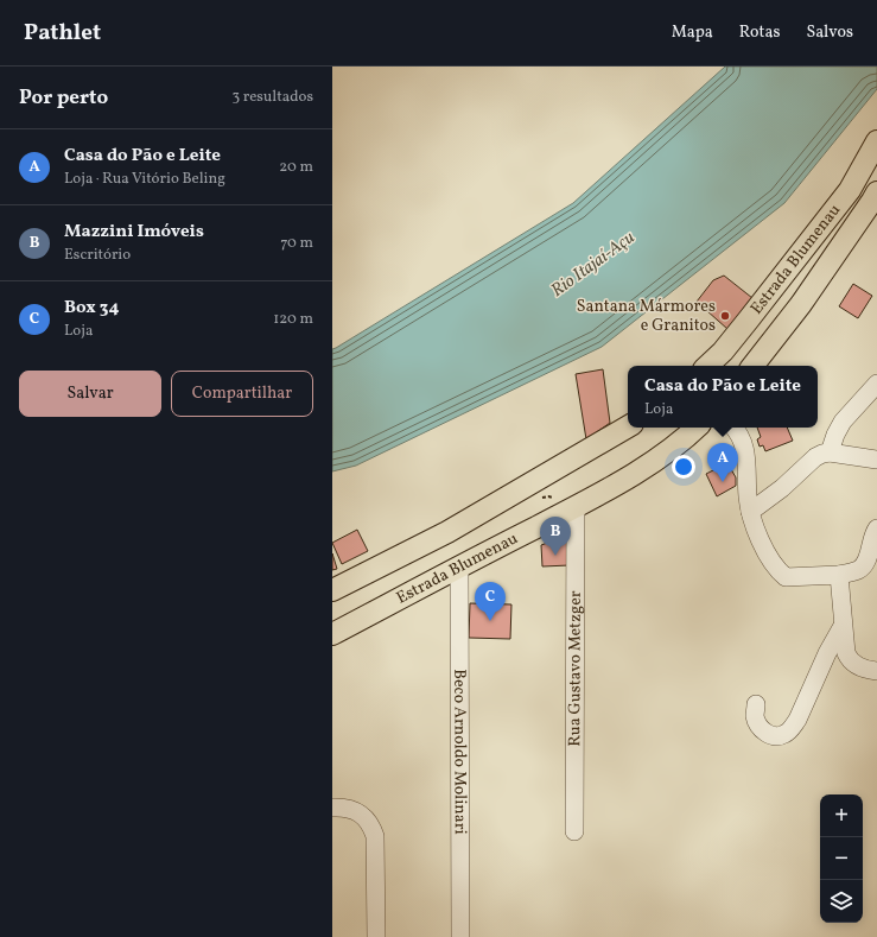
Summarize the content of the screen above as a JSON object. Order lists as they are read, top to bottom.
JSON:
{
  "streets": {
    "main road": ["Estrada Blumenau"],
    "street": ["Rua Gustavo Metzger", "Beco Arnoldo Molinari"]
  },
  "crossings": [
    ["Estrada Blumenau", "Rua Gustavo Metzger"],
    ["Estrada Blumenau", "Beco Arnoldo Molinari"]
  ],
  "water": ["Rio Itajaí-Açu"],
  "places": ["Santana Mármores e Granitos"],
  "page": {
    "header": "Pathlet",
    "nav": ["Mapa", "Rotas", "Salvos"],
    "heading": ["Por perto", "3 resultados"],
    "list": [
      {
        "mark": "A",
        "name": "Casa do Pão e Leite",
        "note": "Loja · Rua Vitório Beling",
        "value": "20 m"
      },
      {
        "mark": "B",
        "name": "Mazzini Imóveis",
        "note": "Escritório",
        "value": "70 m"
      },
      {
        "mark": "C",
        "name": "Box 34",
        "note": "Loja",
        "value": "120 m"
      }
    ],
    "buttons": ["Salvar", "Compartilhar"],
    "popup": ["Casa do Pão e Leite", "Loja"],
    "pins": ["A", "B", "C"],
    "map_buttons": ["+", "−"]
  }
}
